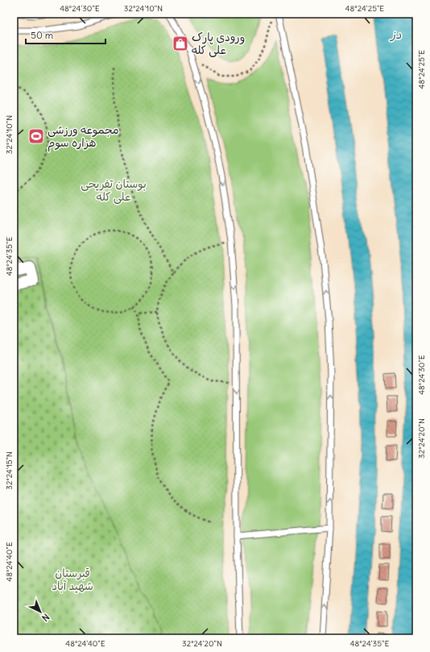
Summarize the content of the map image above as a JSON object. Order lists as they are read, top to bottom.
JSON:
{
  "water": ["دز"],
  "parks": ["بوستان تفریحی علی کله", "قبرستان شهید آباد"],
  "places": {
    "shop": ["ورودی پارک علی کله"],
    "sports": ["مجموعه ورزشی هزاره سوم"]
  },
  "scale_bar": "50 m",
  "north": "bottom right",
  "coordinates": [
    "48°24'30\"E",
    "32°24'10\"N",
    "48°24'25\"E",
    "48°24'35\"E",
    "32°24'20\"N",
    "32°24'15\"N",
    "48°24'40\"E"
  ]
}
